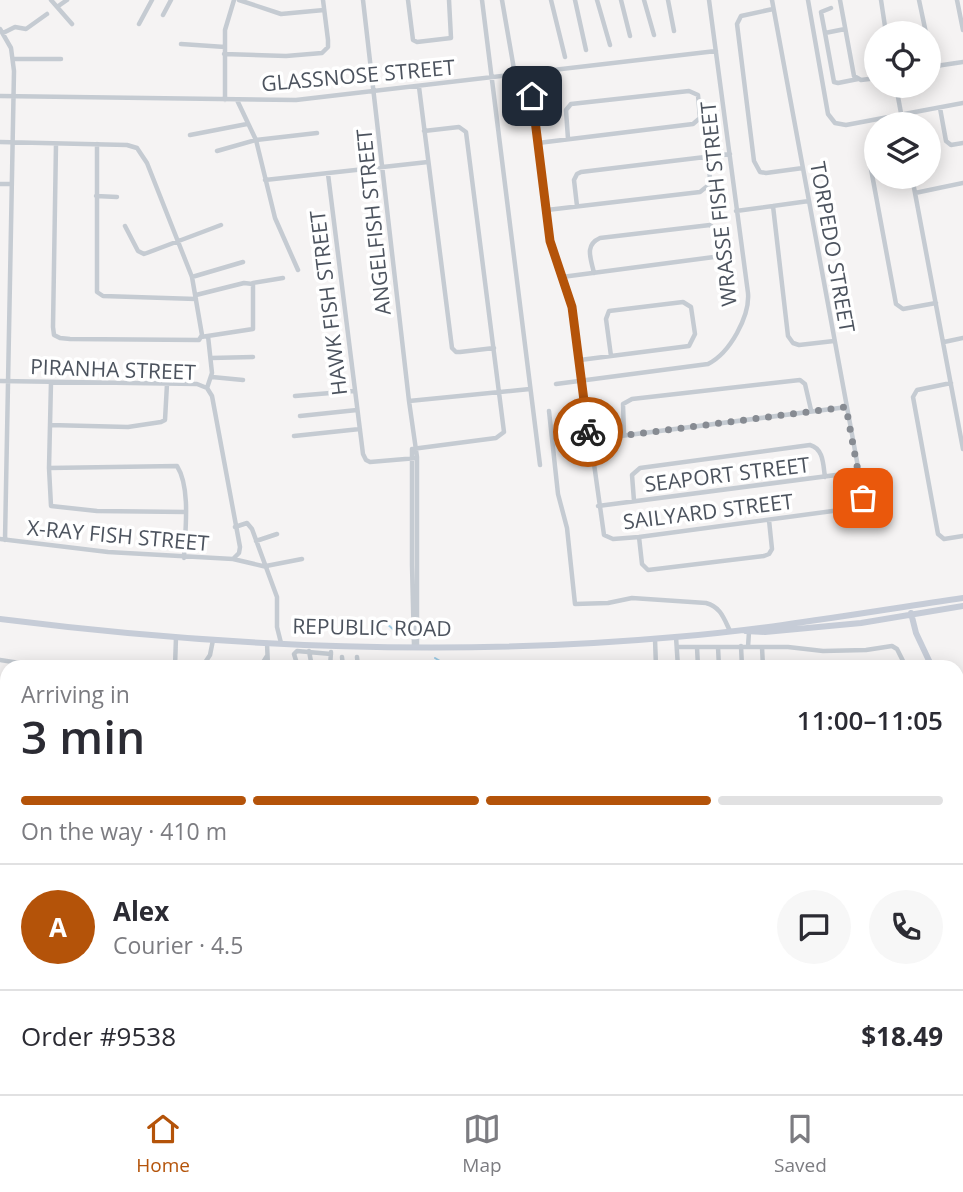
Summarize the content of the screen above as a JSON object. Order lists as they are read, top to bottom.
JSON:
{
  "streets": {
    "street": [
      "GLASSNOSE STREET",
      "WRASSE FISH STREET",
      "ANGELFISH STREET",
      "TORPEDO STREET",
      "HAWK FISH STREET",
      "PIRANHA STREET",
      "SEAPORT STREET",
      "SAILYARD STREET",
      "X-RAY FISH STREET",
      "REPUBLIC ROAD"
    ]
  },
  "crossings": [
    ["GLASSNOSE STREET", "WRASSE FISH STREET"],
    ["GLASSNOSE STREET", "ANGELFISH STREET"],
    ["GLASSNOSE STREET", "SAILYARD STREET"],
    ["WRASSE FISH STREET", "SAILYARD STREET"],
    ["ANGELFISH STREET", "HAWK FISH STREET"],
    ["ANGELFISH STREET", "REPUBLIC ROAD"],
    ["TORPEDO STREET", "SEAPORT STREET"],
    ["TORPEDO STREET", "SAILYARD STREET"],
    ["PIRANHA STREET", "X-RAY FISH STREET"],
    ["SEAPORT STREET", "SAILYARD STREET"]
  ],
  "page": {
    "heading": ["3 min", "Arriving in", "11:00–11:05"],
    "panel": [
      "Alex",
      "Courier · 4.5",
      "Order #9538",
      "$18.49"
    ],
    "bar": "On the way · 410 m",
    "round": "A",
    "tabs": ["Home", "Map", "Saved"]
  }
}
